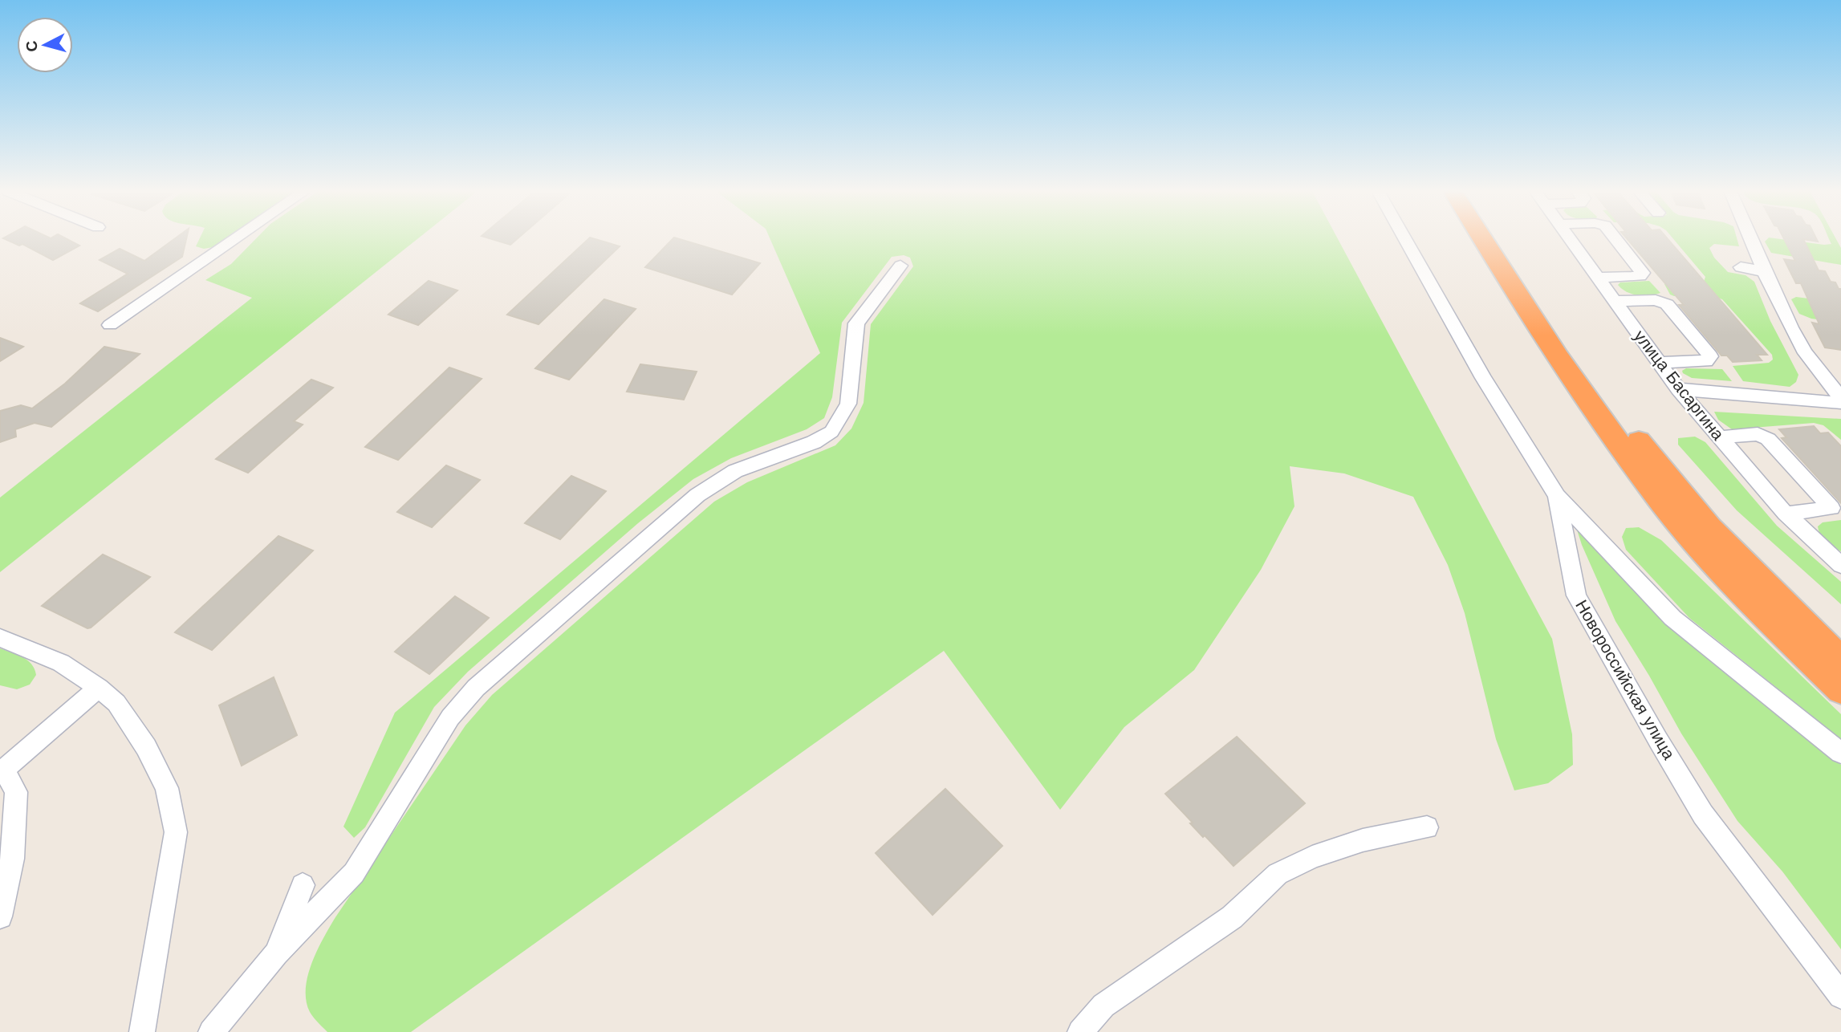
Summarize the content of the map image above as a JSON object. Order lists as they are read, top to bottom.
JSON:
{
  "streets": {
    "street": ["улица Басаргина", "Новороссийская улица"]
  },
  "north": "left"
}
